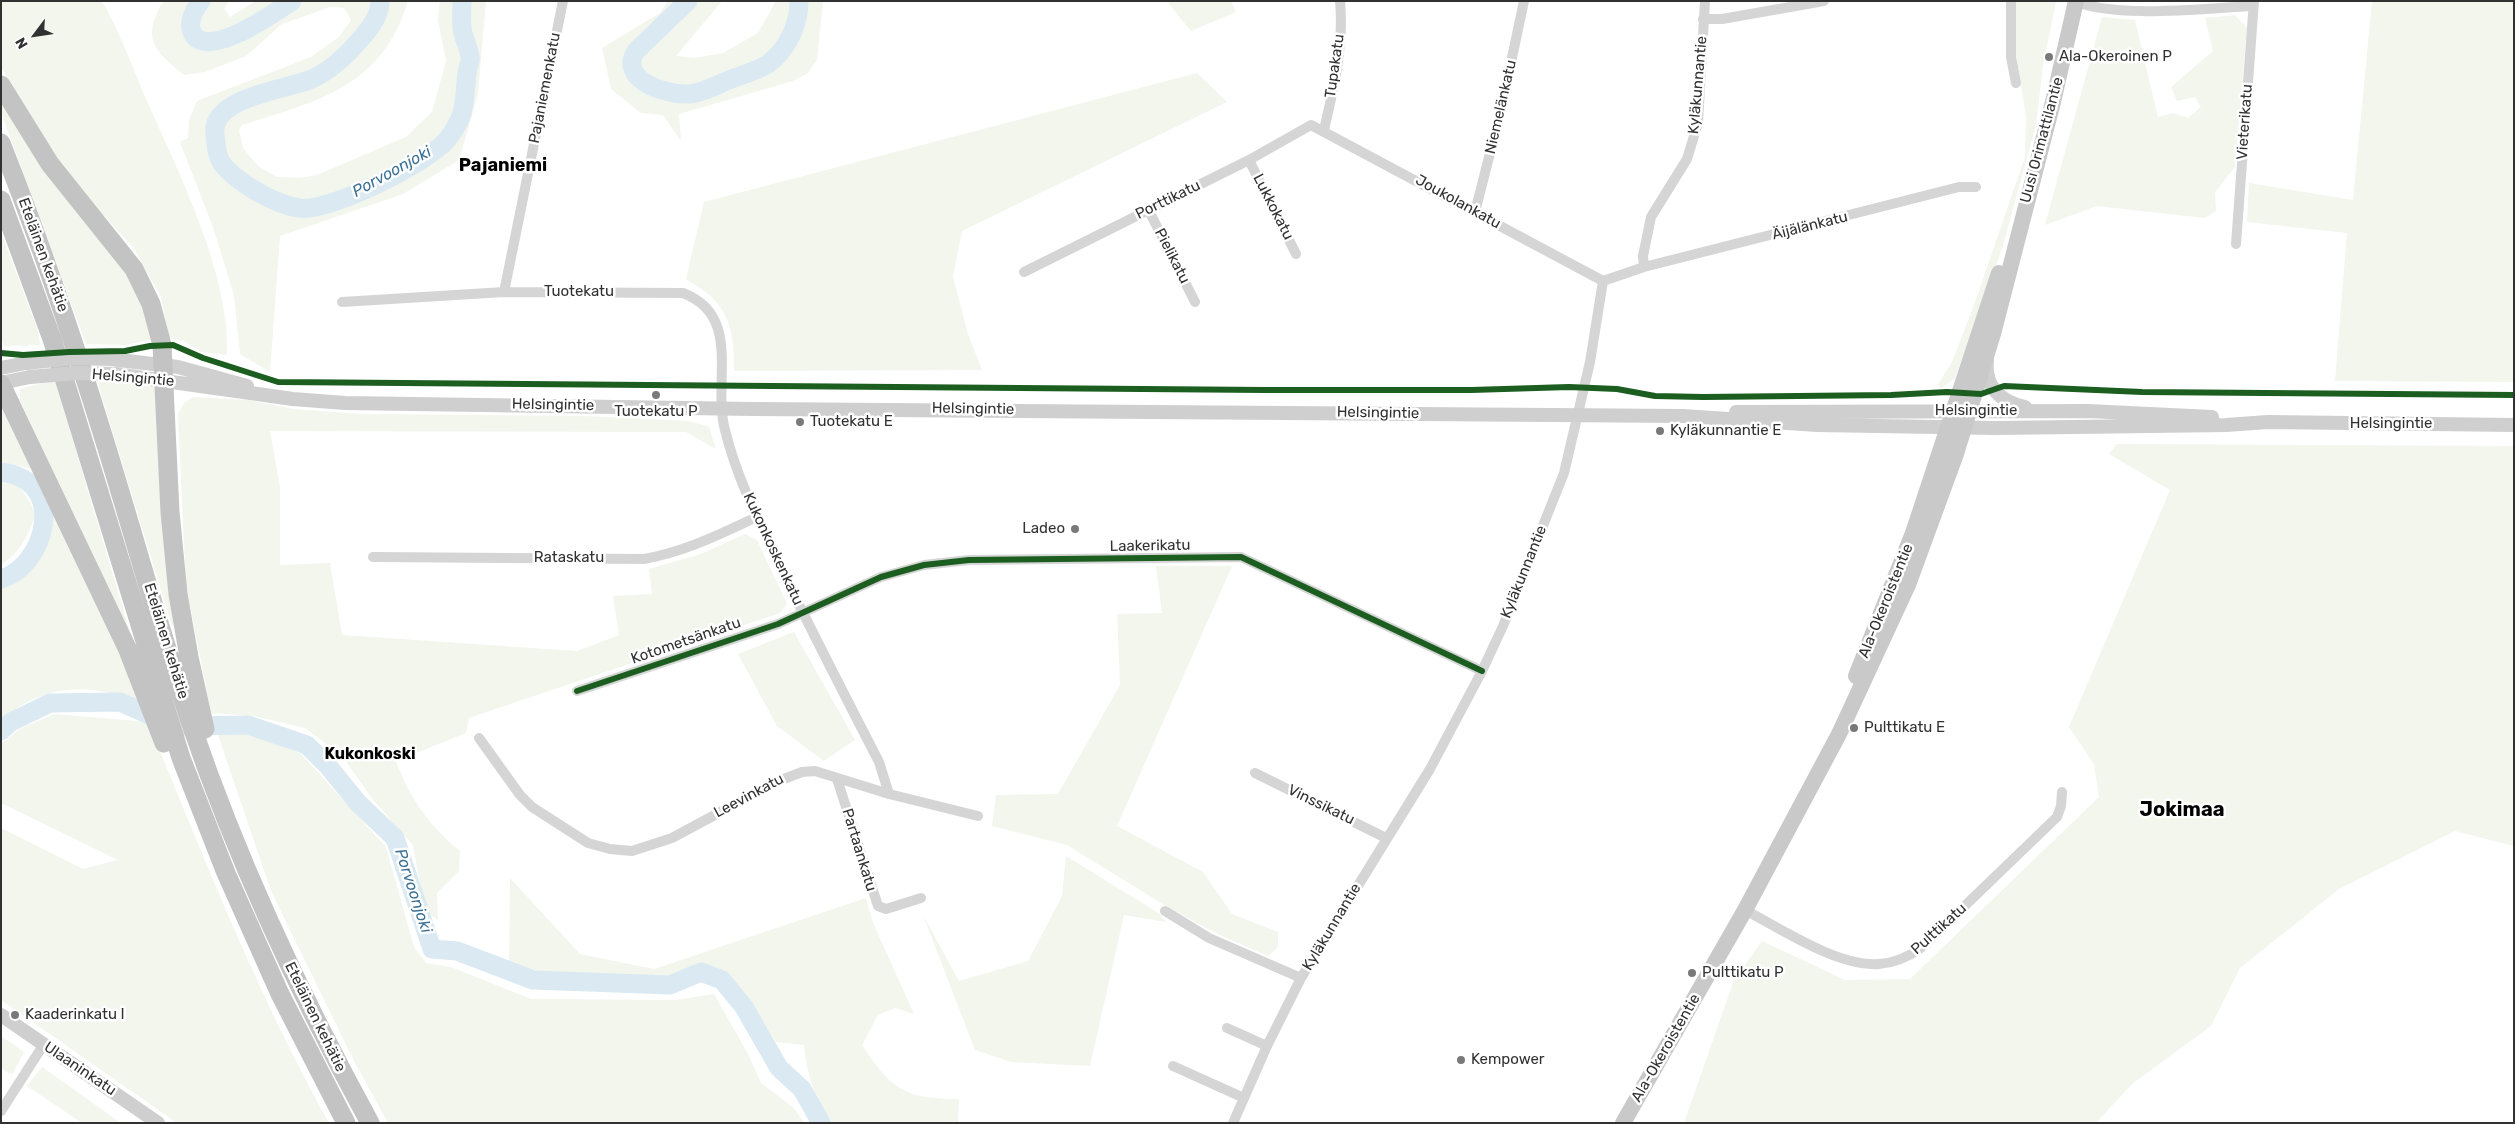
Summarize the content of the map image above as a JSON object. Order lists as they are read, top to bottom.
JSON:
{
  "streets": {
    "highway": ["Eteläinen kehätie"],
    "main road": [
      "Uusi Orimattilantie",
      "Helsingintie",
      "Ala-Okeroistentie",
      "Ulaaninkatu"
    ],
    "street": [
      "Tupakatu",
      "Kyläkunnantie",
      "Pajaniemenkatu",
      "Niemelänkatu",
      "Vieterikatu",
      "Porttikatu",
      "Joukolankatu",
      "Lukkokatu",
      "Äijälänkatu",
      "Pielikatu",
      "Tuotekatu",
      "Laakerikatu",
      "Kukonkoskenkatu",
      "Rataskatu",
      "Kotometsänkatu",
      "Leevinkatu",
      "Vinssikatu",
      "Partaankatu",
      "Pulttikatu"
    ]
  },
  "crossings": [
    ["Tupakatu", "Joukolankatu"],
    ["Kyläkunnantie", "Joukolankatu"],
    ["Kyläkunnantie", "Äijälänkatu"],
    ["Kyläkunnantie", "Helsingintie"],
    ["Kyläkunnantie", "Laakerikatu"],
    ["Kyläkunnantie", "Vinssikatu"],
    ["Pajaniemenkatu", "Tuotekatu"],
    ["Niemelänkatu", "Joukolankatu"],
    ["Uusi Orimattilantie", "Helsingintie"],
    ["Uusi Orimattilantie", "Ala-Okeroistentie"],
    ["Porttikatu", "Joukolankatu"],
    ["Porttikatu", "Lukkokatu"],
    ["Porttikatu", "Pielikatu"],
    ["Tuotekatu", "Helsingintie"],
    ["Tuotekatu", "Kukonkoskenkatu"],
    ["Helsingintie", "Kukonkoskenkatu"],
    ["Helsingintie", "Ala-Okeroistentie"],
    ["Laakerikatu", "Kukonkoskenkatu"],
    ["Laakerikatu", "Kotometsänkatu"],
    ["Kukonkoskenkatu", "Rataskatu"],
    ["Kukonkoskenkatu", "Kotometsänkatu"],
    ["Kukonkoskenkatu", "Leevinkatu"],
    ["Ala-Okeroistentie", "Pulttikatu"],
    ["Leevinkatu", "Partaankatu"]
  ],
  "districts": ["Pajaniemi", "Kukonkoski", "Jokimaa"],
  "water": ["Porvoonjoki"],
  "places": [
    "Ala-Okeroinen P",
    "Tuotekatu P",
    "Tuotekatu E",
    "Kyläkunnantie E",
    "Ladeo",
    "Pulttikatu E",
    "Pulttikatu P",
    "Kaaderinkatu I",
    "Kempower"
  ],
  "north": "bottom left"
}
